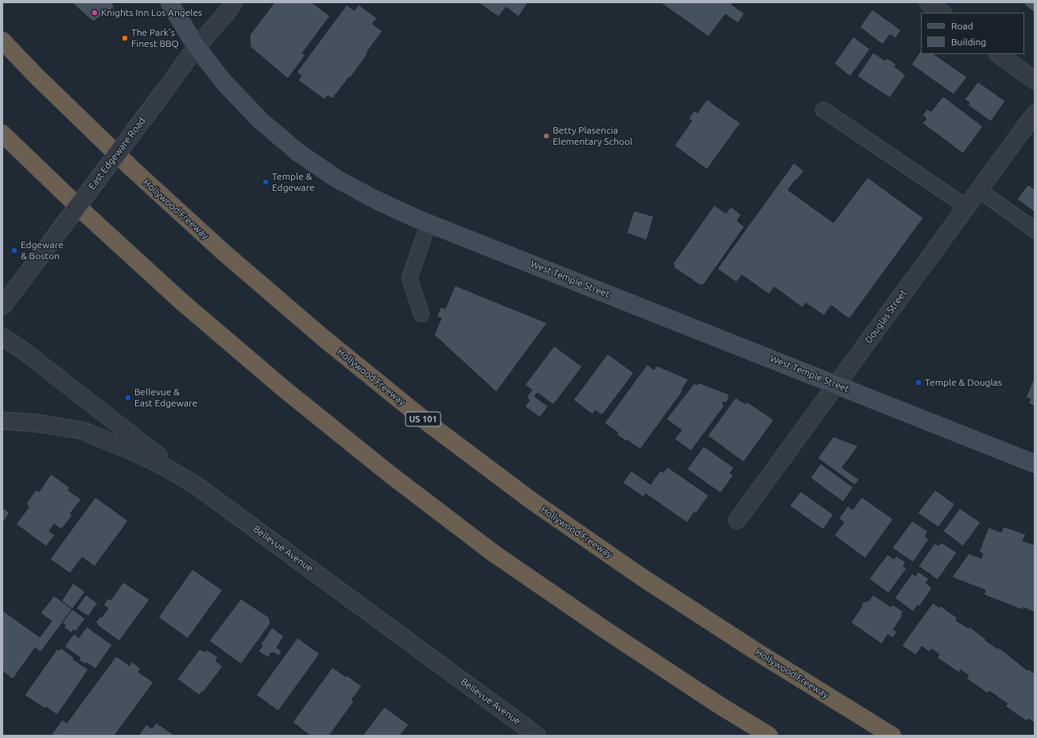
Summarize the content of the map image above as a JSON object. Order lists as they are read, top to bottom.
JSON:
{
  "streets": {
    "highway": ["Hollywood Freeway", "US 101"],
    "main road": ["West Temple Street"],
    "street": ["East Edgeware Road", "Douglas Street", "Bellevue Avenue"]
  },
  "crossings": [
    ["East Edgeware Road", "West Temple Street"],
    ["West Temple Street", "Douglas Street"]
  ],
  "places": [
    "Knights Inn Los Angeles",
    "The Park's Finest BBQ",
    "Betty Plasencia Elementary School",
    "Temple & Edgeware",
    "Edgeware & Boston",
    "Temple & Douglas",
    "Bellevue & East Edgeware"
  ],
  "legend": ["Road", "Building"]
}
